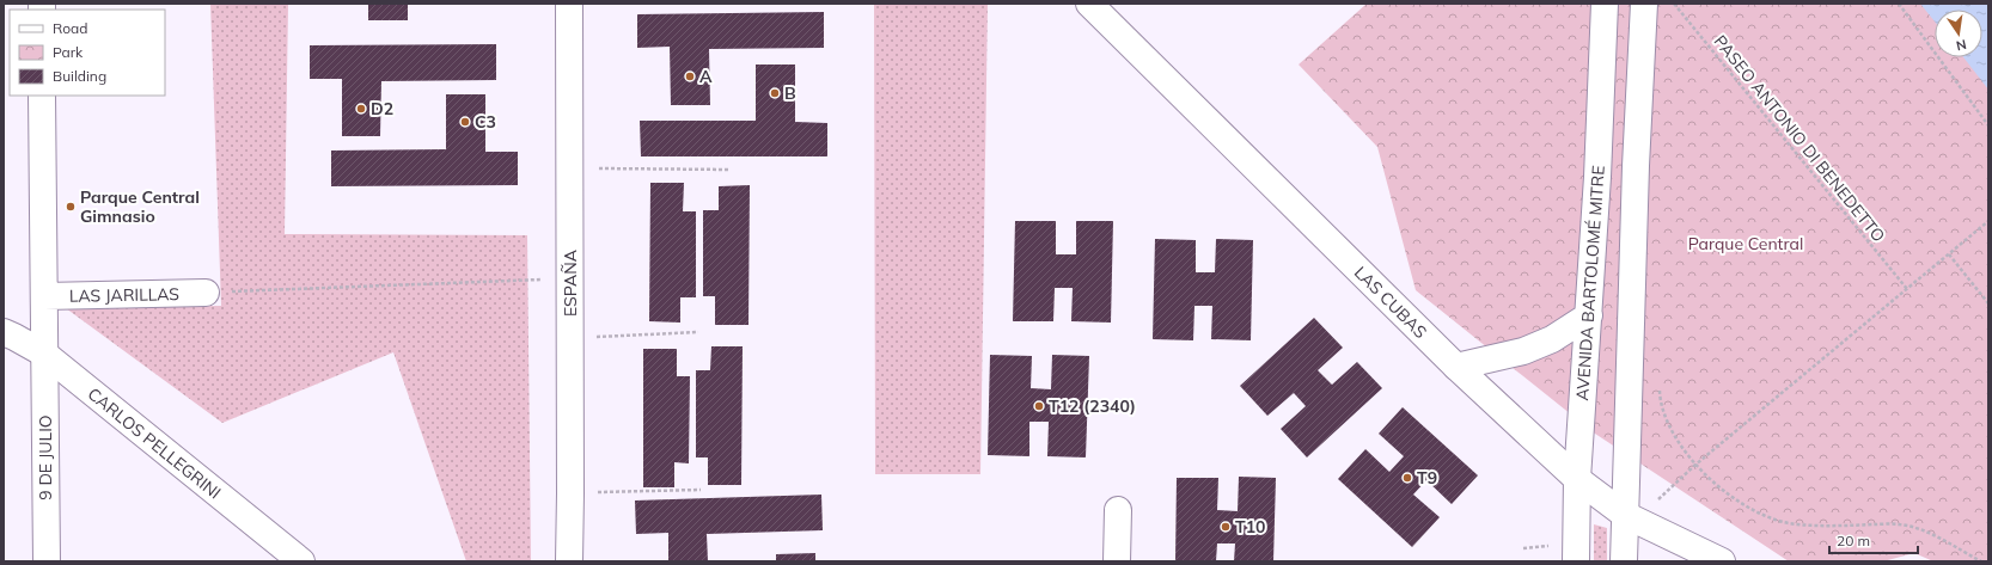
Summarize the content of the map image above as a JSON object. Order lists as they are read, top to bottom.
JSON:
{
  "streets": {
    "street": [
      "ESPAÑA",
      "AVENIDA BARTOLOMÉ MITRE",
      "LAS JARILLAS",
      "LAS CUBAS",
      "CARLOS PELLEGRINI",
      "9 DE JULIO"
    ],
    "path": ["PASEO ANTONIO DI BENEDETTO"]
  },
  "crossings": [
    ["AVENIDA BARTOLOMÉ MITRE", "LAS CUBAS"],
    ["LAS JARILLAS", "9 DE JULIO"],
    ["CARLOS PELLEGRINI", "9 DE JULIO"]
  ],
  "parks": ["Parque Central"],
  "places": [
    "A",
    "B",
    "D2",
    "C3",
    "Parque Central Gimnasio",
    "T12 (2340)",
    "T9",
    "T10"
  ],
  "legend": ["Road", "Park", "Building"],
  "scale_bar": "20 m",
  "north": "bottom"
}
